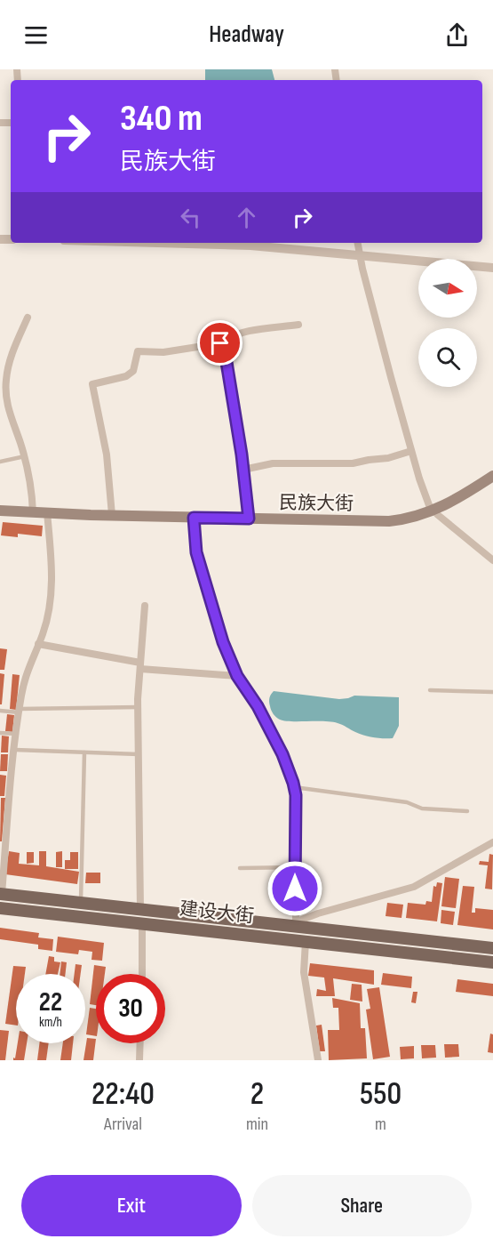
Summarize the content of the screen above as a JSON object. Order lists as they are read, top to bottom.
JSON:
{
  "streets": {
    "main road": ["民族大街", "建设大街"]
  },
  "north": "right",
  "page": {
    "header": "Headway",
    "turn": ["340 m", "民族大街"],
    "speed": "22 km/h",
    "limit": "30",
    "eta": [
      "22:40",
      "Arrival",
      "2",
      "min",
      "550",
      "m"
    ],
    "buttons": ["Exit", "Share"]
  }
}
